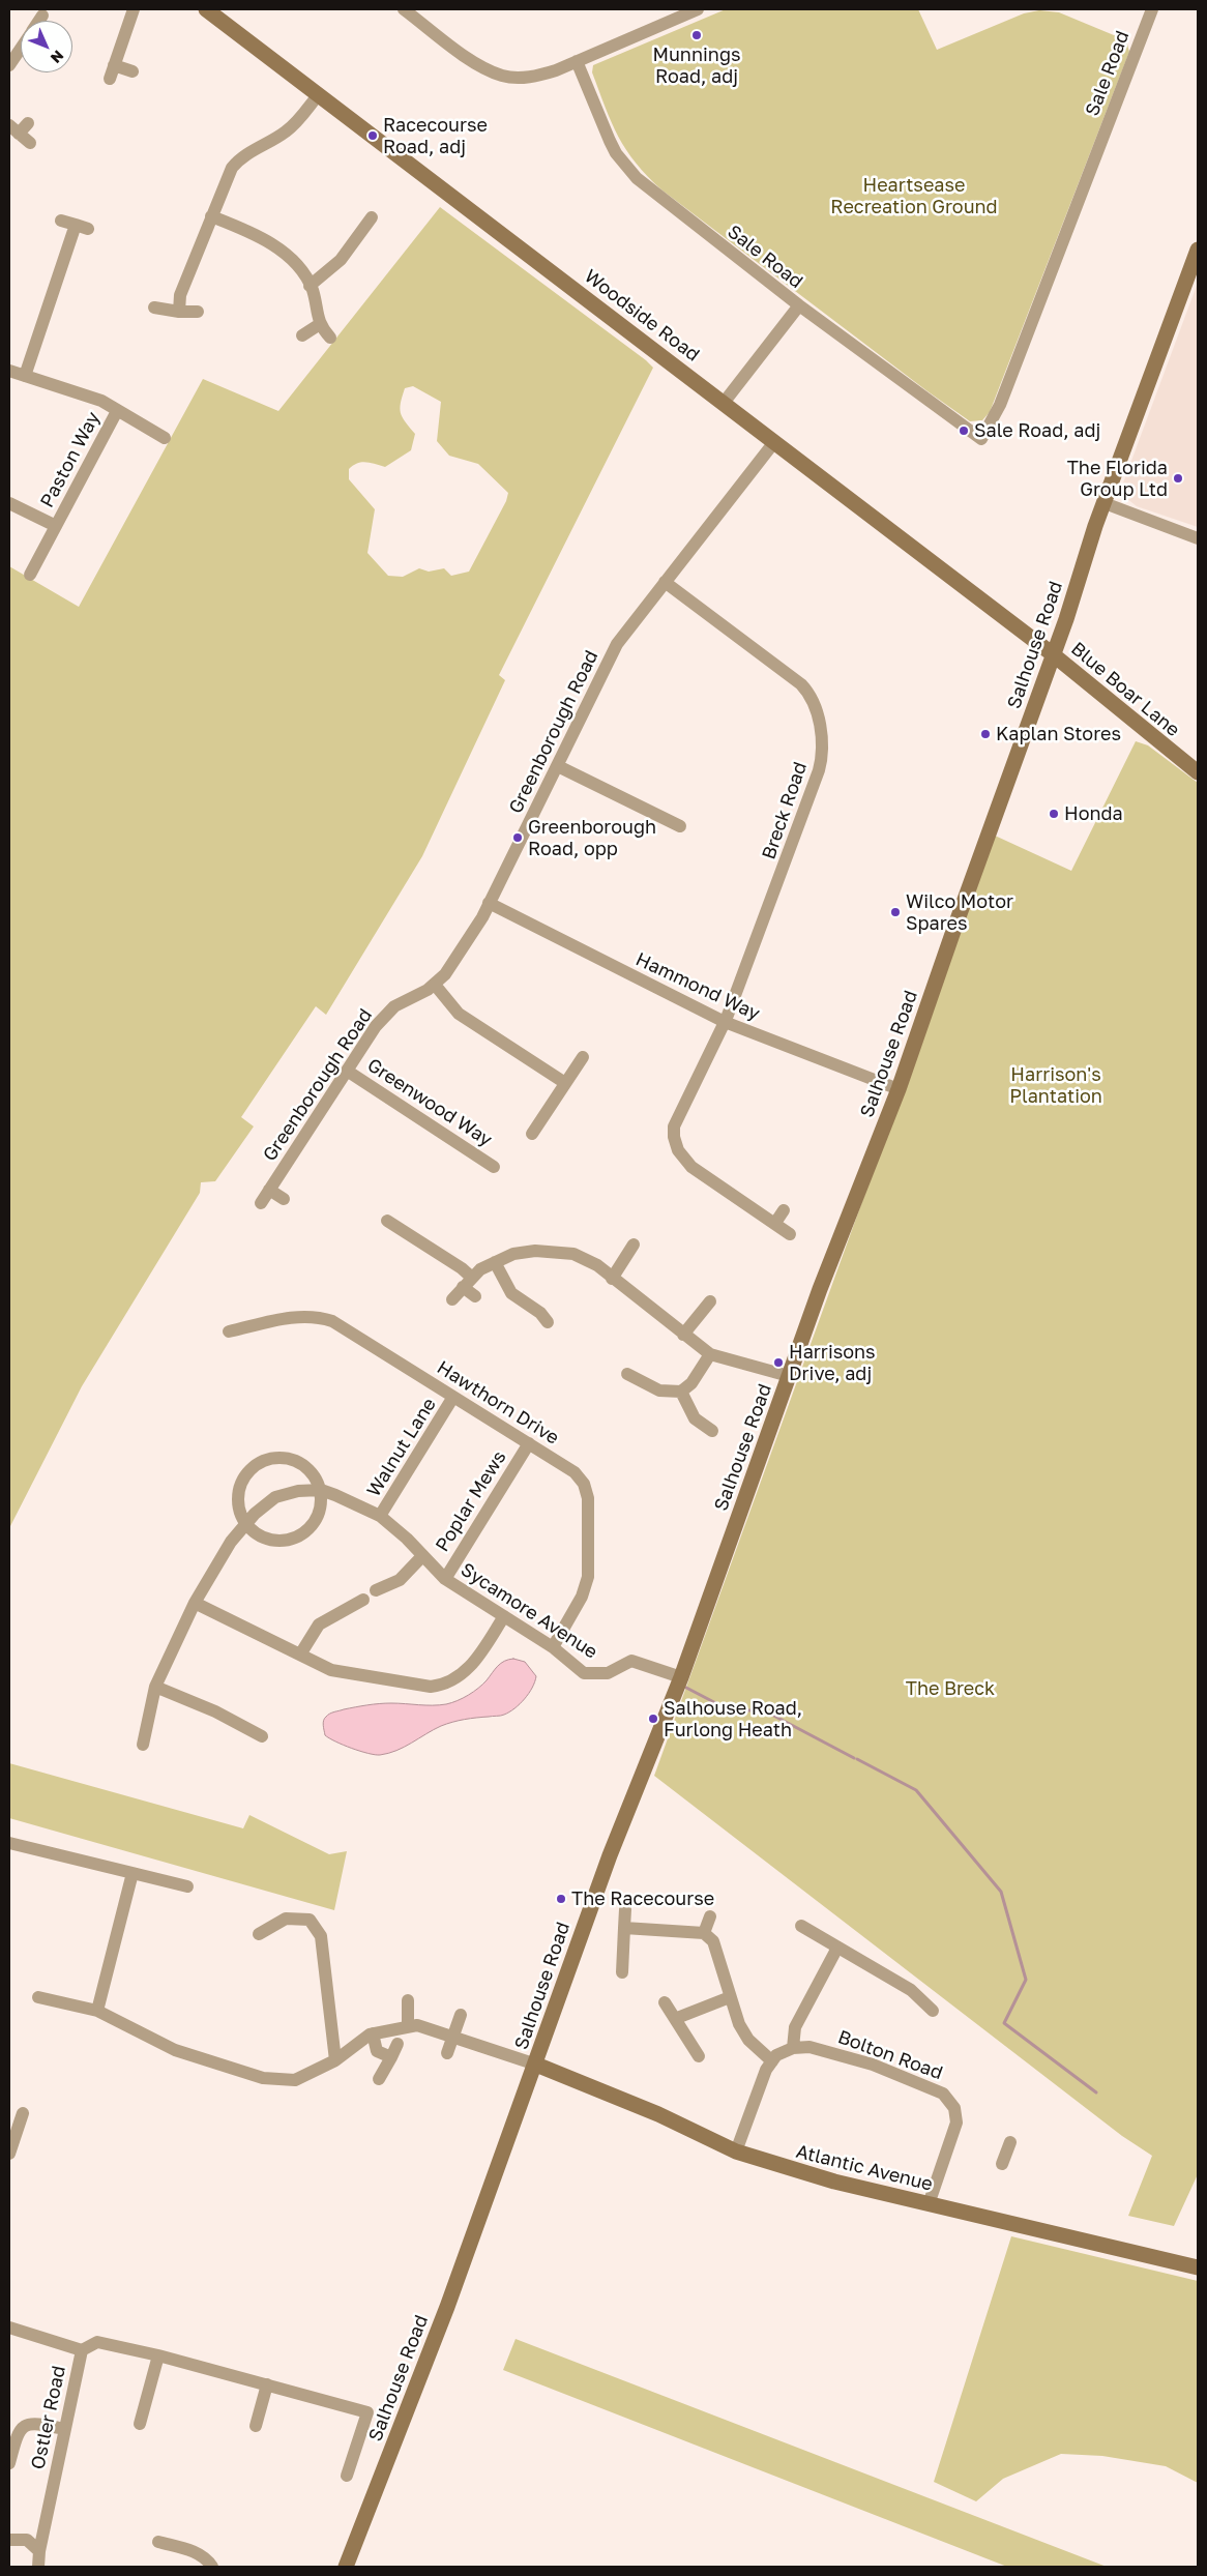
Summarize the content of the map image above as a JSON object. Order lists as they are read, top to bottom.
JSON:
{
  "streets": {
    "street": [
      "Sale Road",
      "Woodside Road",
      "Paston Way",
      "Salhouse Road",
      "Blue Boar Lane",
      "Greenborough Road",
      "Breck Road",
      "Hammond Way",
      "Greenwood Way",
      "Hawthorn Drive",
      "Walnut Lane",
      "Poplar Mews",
      "Sycamore Avenue",
      "Bolton Road",
      "Atlantic Avenue",
      "Ostler Road"
    ]
  },
  "crossings": [
    ["Woodside Road", "Salhouse Road"],
    ["Woodside Road", "Blue Boar Lane"],
    ["Woodside Road", "Greenborough Road"],
    ["Salhouse Road", "Blue Boar Lane"],
    ["Salhouse Road", "Hammond Way"],
    ["Salhouse Road", "Sycamore Avenue"],
    ["Salhouse Road", "Atlantic Avenue"],
    ["Greenborough Road", "Breck Road"],
    ["Greenborough Road", "Hammond Way"],
    ["Greenborough Road", "Greenwood Way"],
    ["Breck Road", "Hammond Way"],
    ["Hawthorn Drive", "Walnut Lane"],
    ["Hawthorn Drive", "Poplar Mews"],
    ["Hawthorn Drive", "Sycamore Avenue"],
    ["Walnut Lane", "Sycamore Avenue"],
    ["Poplar Mews", "Sycamore Avenue"],
    ["Bolton Road", "Atlantic Avenue"]
  ],
  "parks": ["Heartsease Recreation Ground", "Harrison's Plantation", "The Breck"],
  "places": [
    "Munnings Road, adj",
    "Racecourse Road, adj",
    "Sale Road, adj",
    "The Florida Group Ltd",
    "Kaplan Stores",
    "Honda",
    "Greenborough Road, opp",
    "Wilco Motor Spares",
    "Harrisons Drive, adj",
    "Salhouse Road, Furlong Heath",
    "The Racecourse"
  ],
  "north": "bottom right"
}
